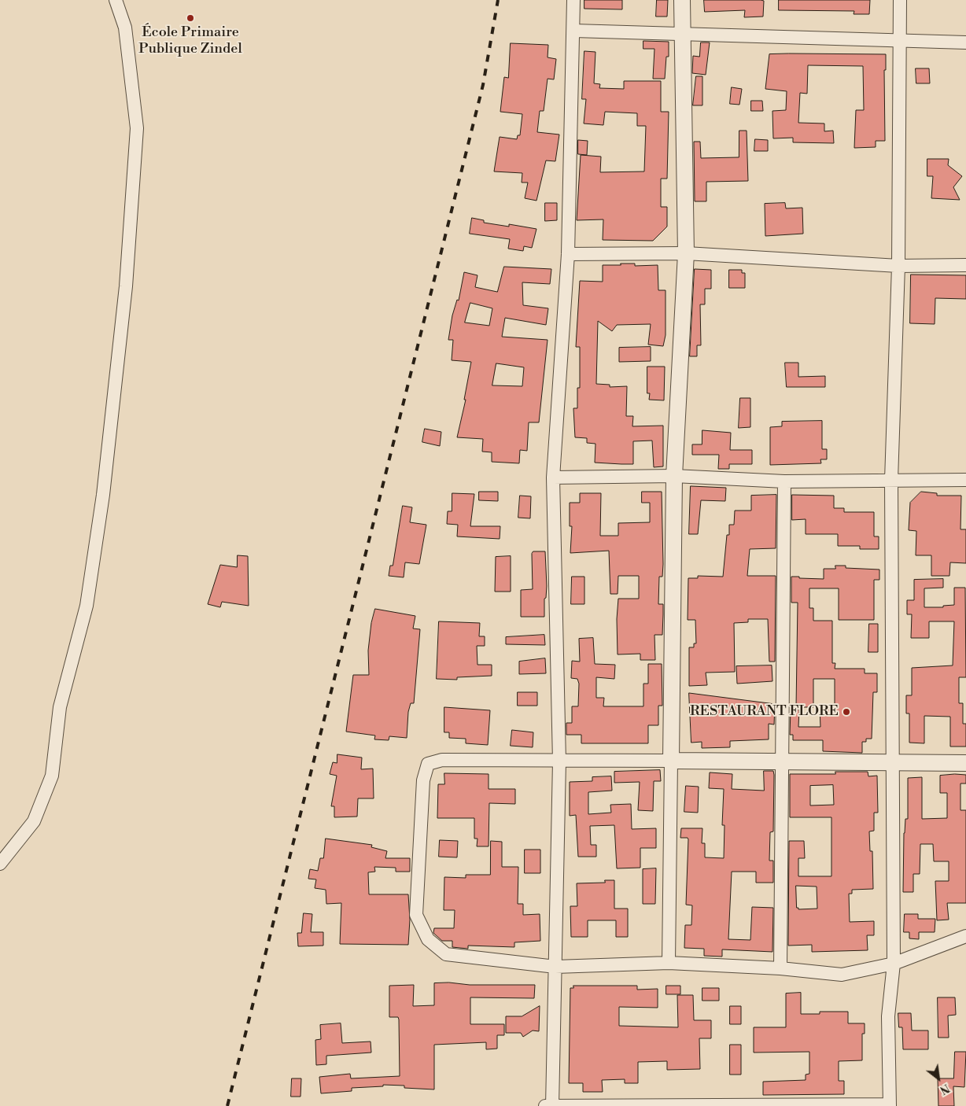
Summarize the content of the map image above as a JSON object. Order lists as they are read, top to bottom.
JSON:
{
  "places": ["École Primaire Publique Zindel", "RESTAURANT FLORE"],
  "north": "bottom right"
}
